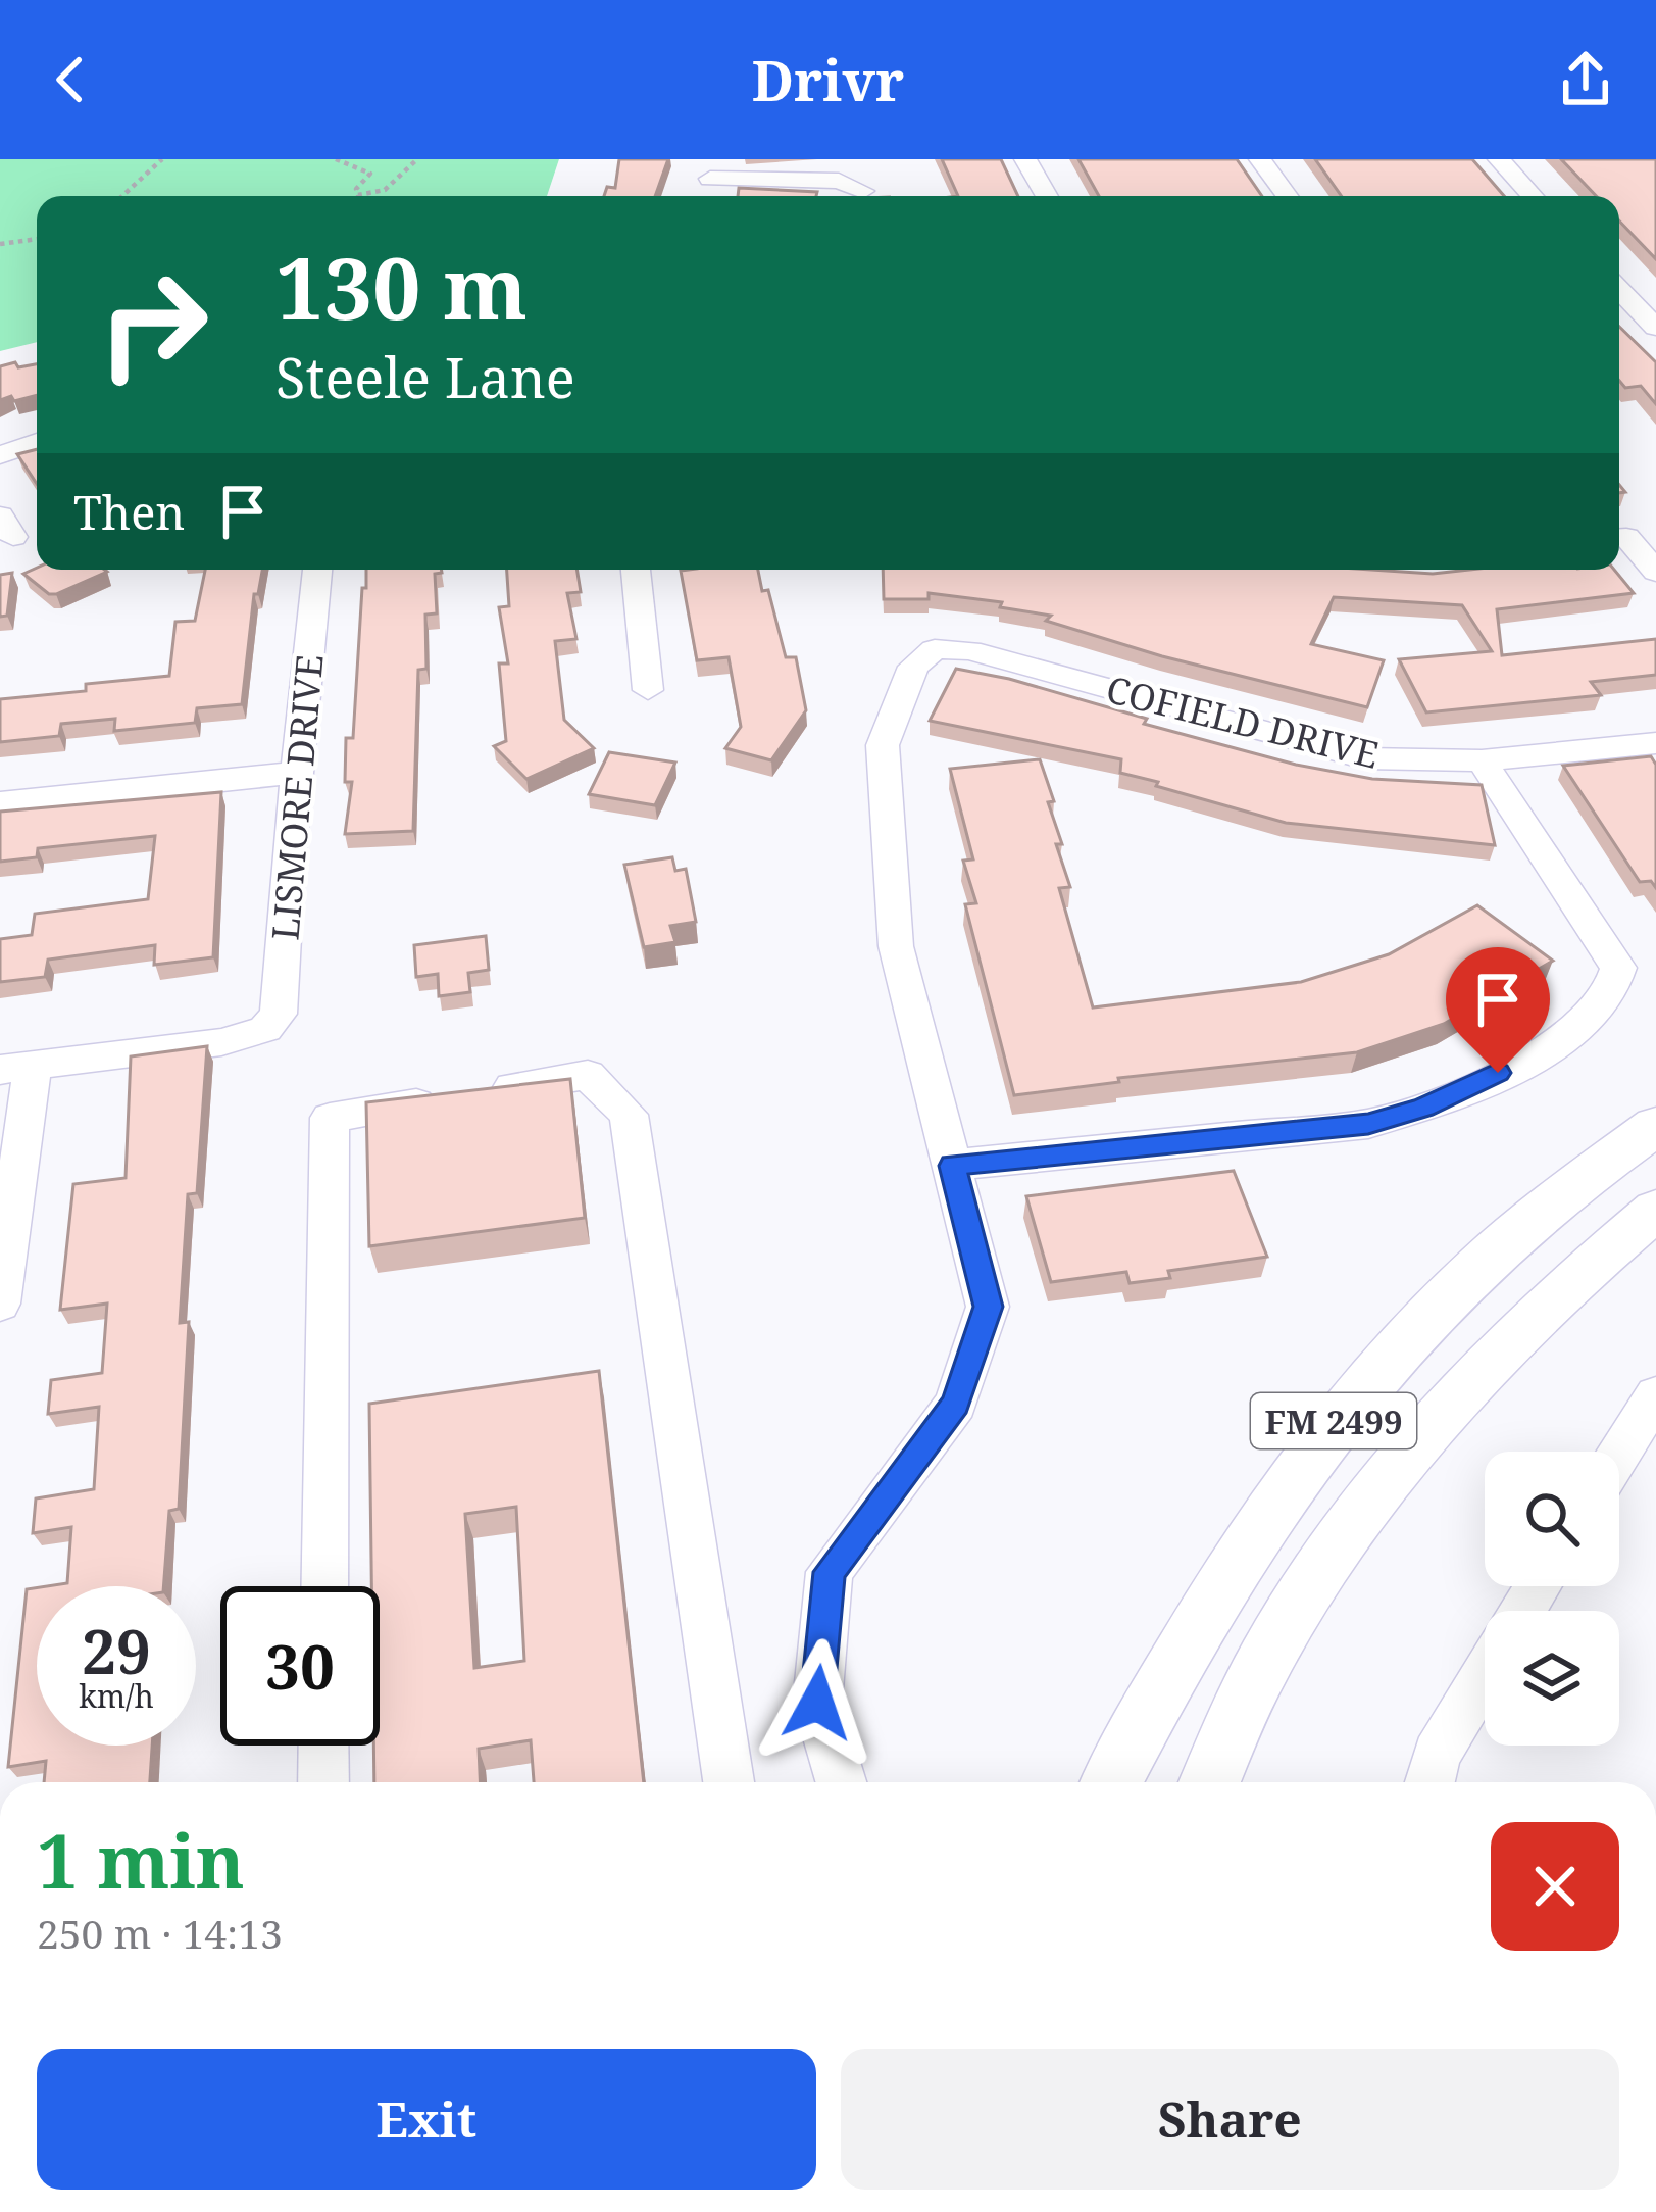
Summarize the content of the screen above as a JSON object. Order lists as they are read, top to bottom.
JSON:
{
  "streets": {
    "main road": ["FM 2499"],
    "street": ["COFIELD DRIVE", "LISMORE DRIVE"]
  },
  "page": {
    "header": "Drivr",
    "turn": ["130 m", "Steele Lane"],
    "then": "Then",
    "speed": "29 km/h",
    "limit": "30",
    "heading": ["1 min", "250 m · 14:13"],
    "buttons": ["Exit", "Share"]
  }
}
